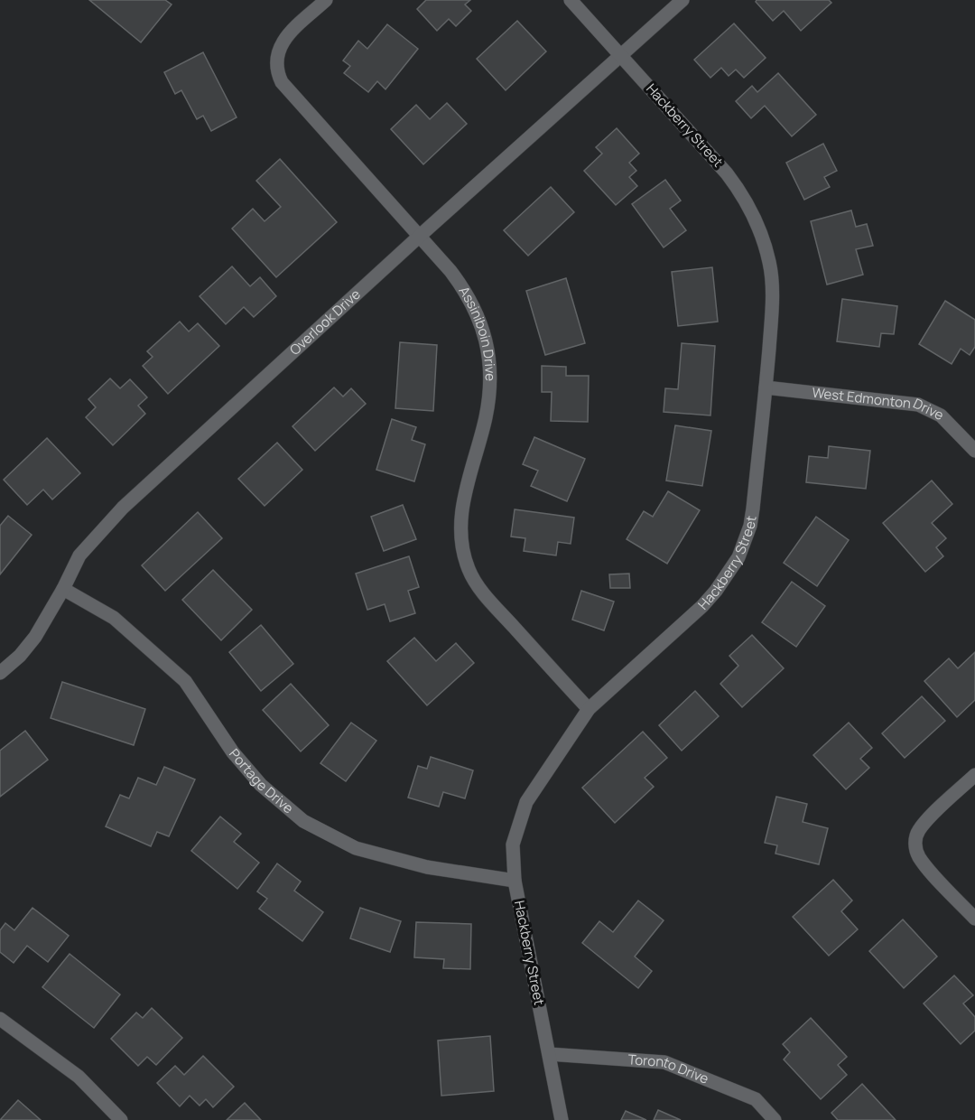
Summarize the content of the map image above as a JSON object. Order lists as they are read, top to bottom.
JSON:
{
  "streets": {
    "street": [
      "Hackberry Street",
      "Overlook Drive",
      "Assiniboin Drive",
      "West Edmonton Drive",
      "Portage Drive",
      "Toronto Drive"
    ]
  },
  "crossings": [
    ["Hackberry Street", "Overlook Drive"],
    ["Hackberry Street", "Assiniboin Drive"],
    ["Hackberry Street", "West Edmonton Drive"],
    ["Hackberry Street", "Portage Drive"],
    ["Hackberry Street", "Toronto Drive"],
    ["Overlook Drive", "Assiniboin Drive"],
    ["Overlook Drive", "Portage Drive"]
  ]
}
